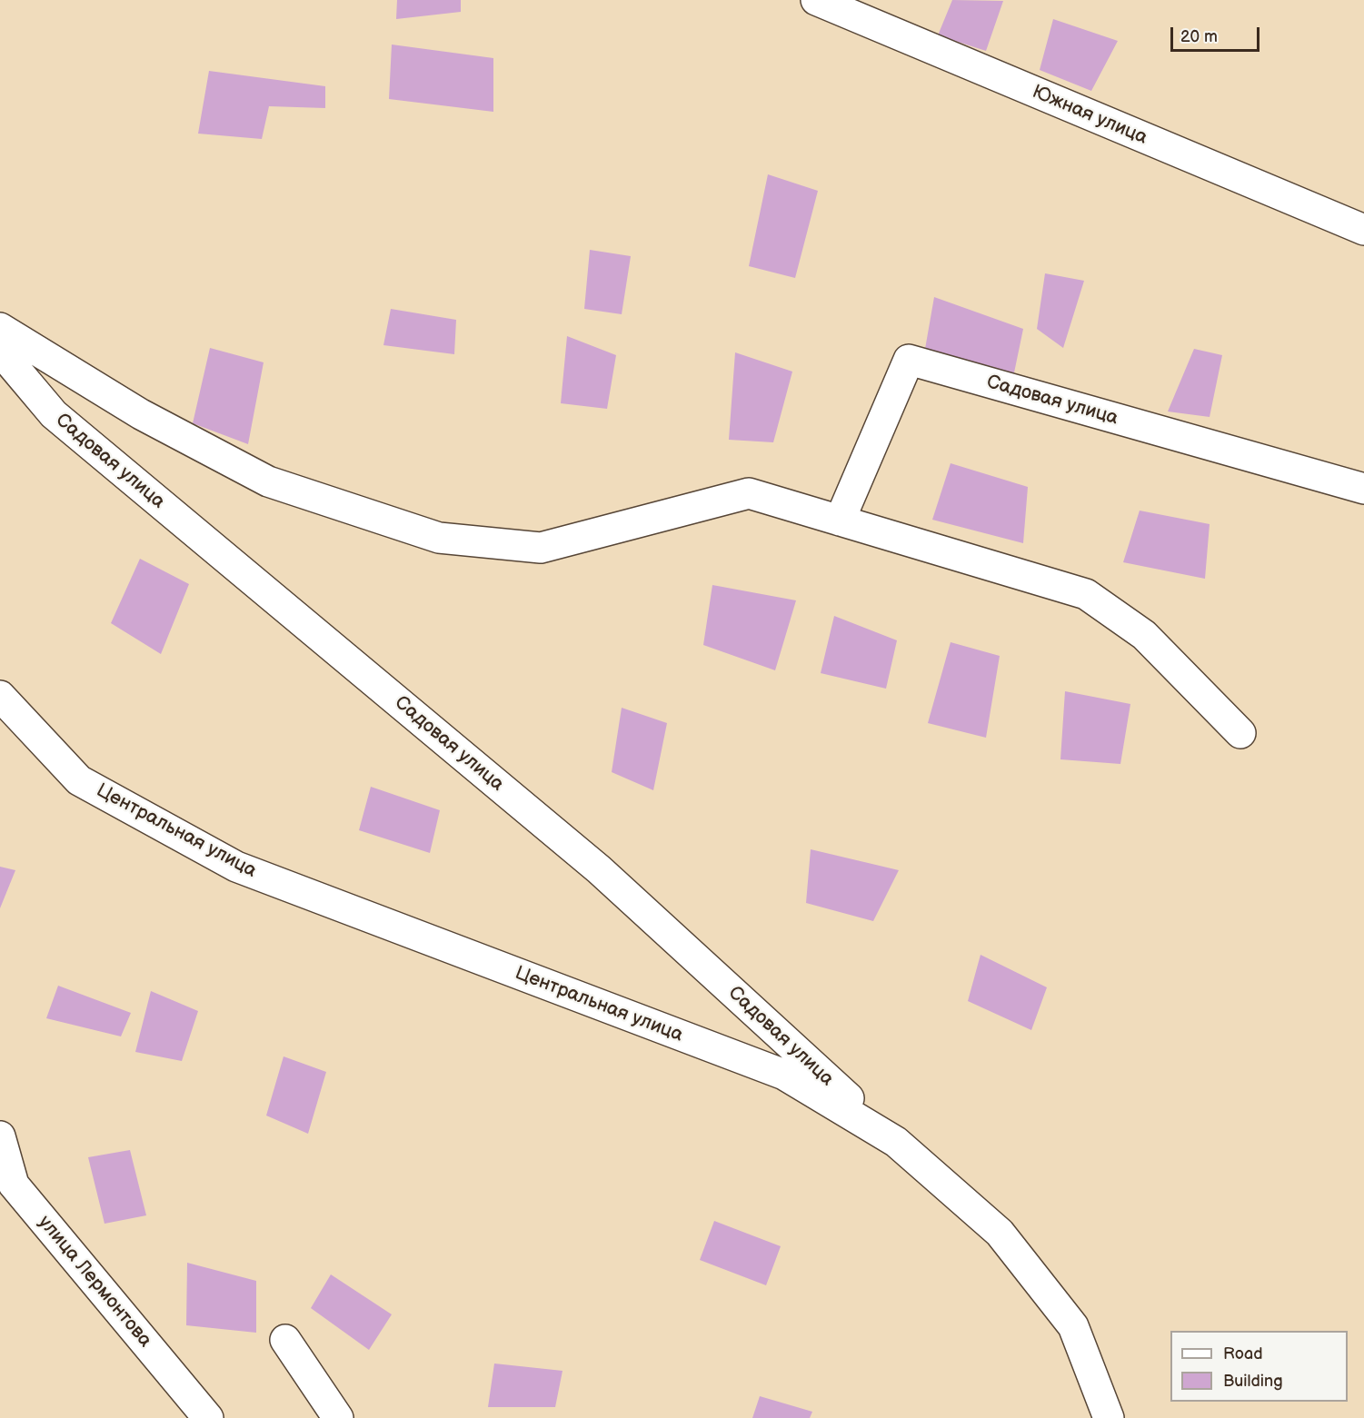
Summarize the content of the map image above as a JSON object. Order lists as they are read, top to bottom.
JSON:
{
  "streets": {
    "street": [
      "Южная улица",
      "Садовая улица",
      "Центральная улица",
      "улица Лермонтова"
    ]
  },
  "crossings": [
    ["Садовая улица", "Центральная улица"]
  ],
  "legend": ["Road", "Building"],
  "scale_bar": "20 m"
}
